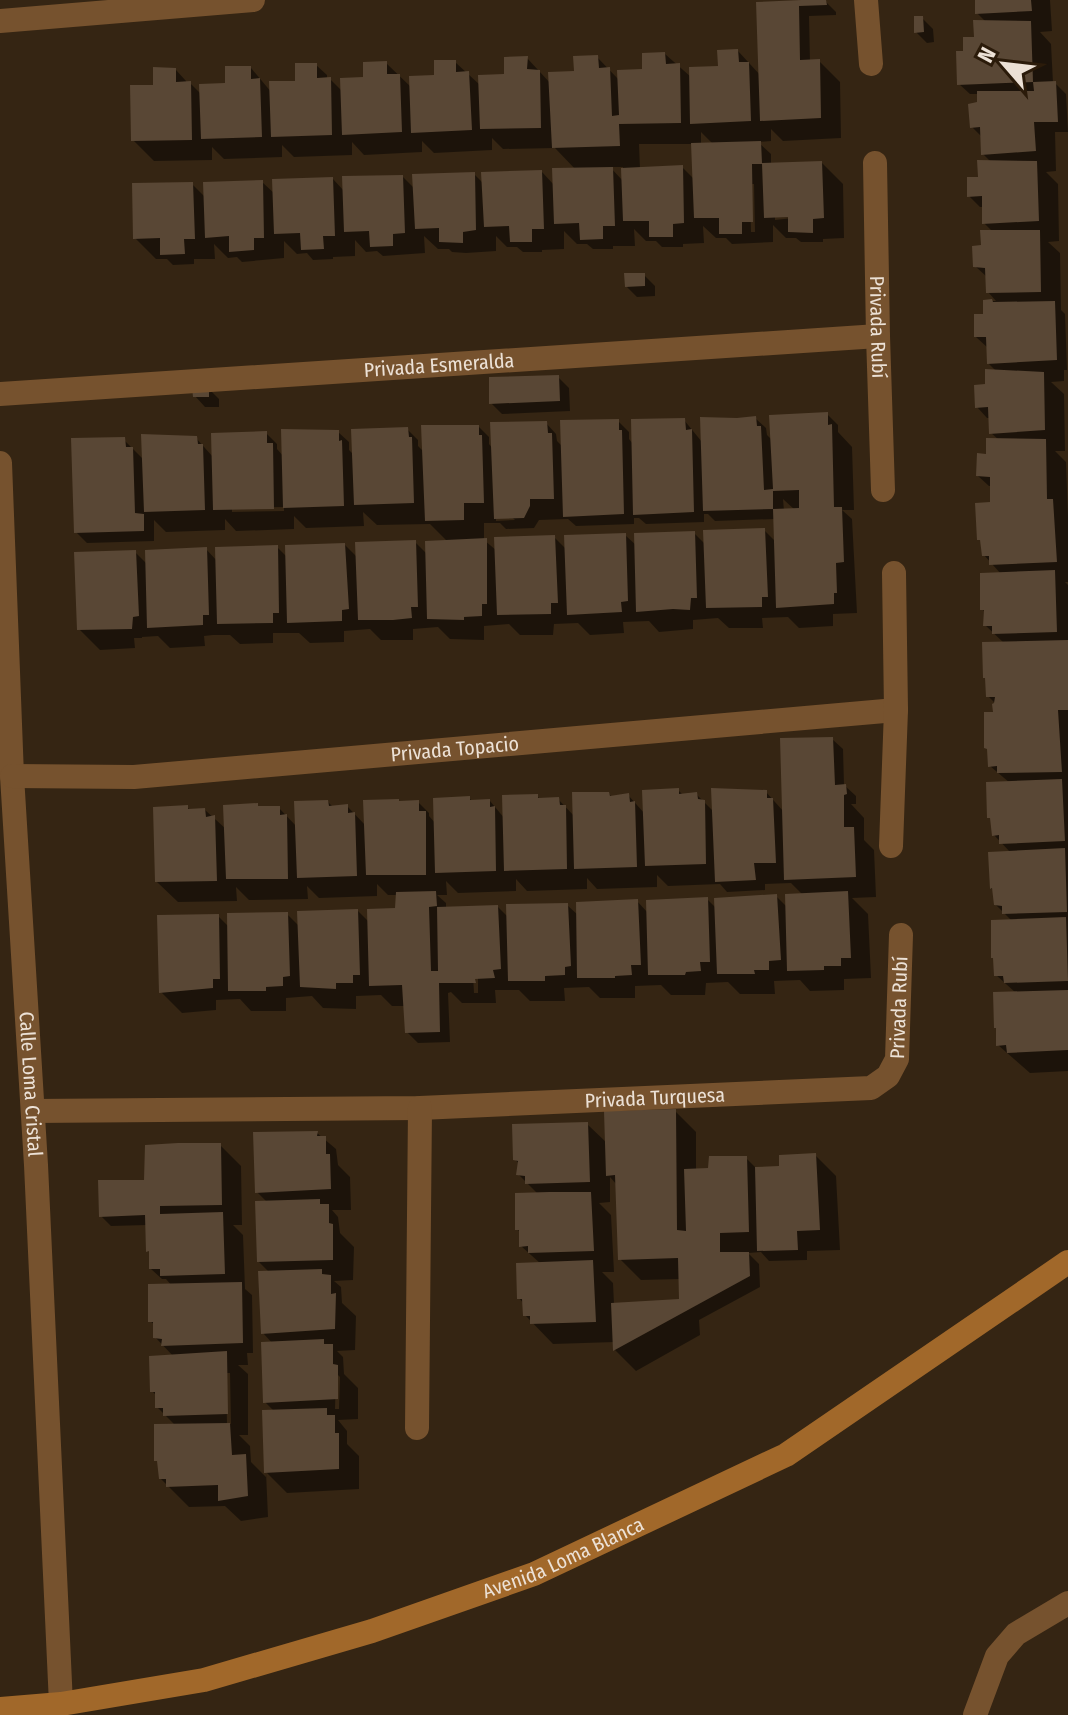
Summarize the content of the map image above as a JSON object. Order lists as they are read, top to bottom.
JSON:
{
  "streets": {
    "street": [
      "Privada Rubí",
      "Privada Esmeralda",
      "Privada Topacio",
      "Calle Loma Cristal",
      "Privada Turquesa",
      "Avenida Loma Blanca"
    ]
  },
  "crossings": [
    ["Privada Rubí", "Privada Esmeralda"],
    ["Privada Rubí", "Privada Turquesa"],
    ["Privada Topacio", "Calle Loma Cristal"],
    ["Calle Loma Cristal", "Privada Turquesa"],
    ["Calle Loma Cristal", "Avenida Loma Blanca"]
  ],
  "north": "top left"
}
